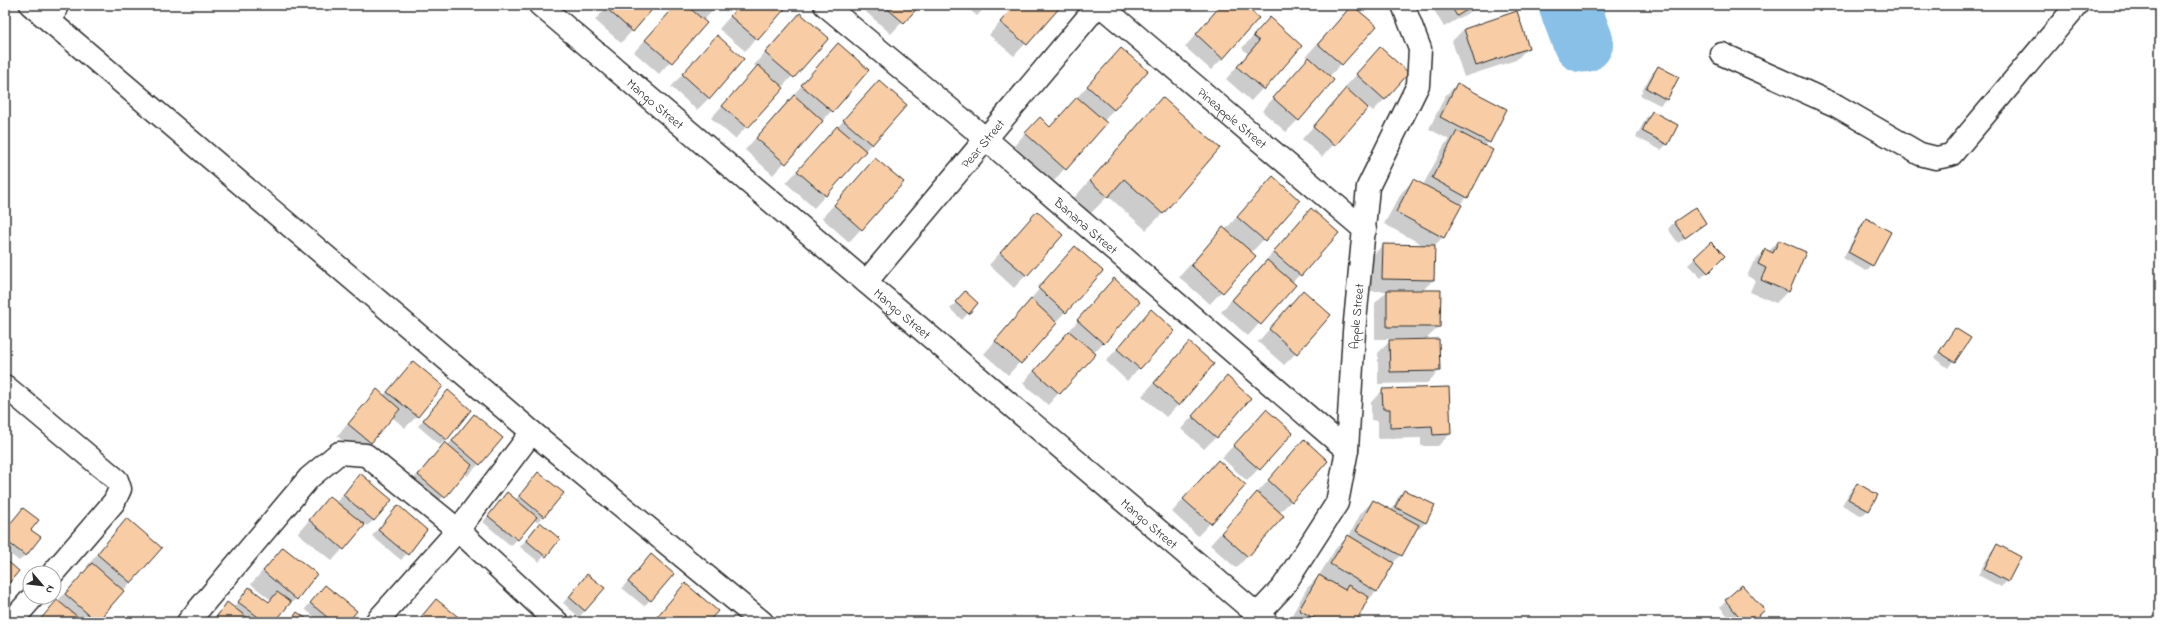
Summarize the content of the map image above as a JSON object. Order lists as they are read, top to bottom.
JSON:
{
  "streets": {
    "street": [
      "Mango Street",
      "Pineapple Street",
      "Pear Street",
      "Banana Street",
      "Apple Street"
    ]
  },
  "crossings": [
    ["Mango Street", "Pear Street"],
    ["Mango Street", "Apple Street"],
    ["Pineapple Street", "Pear Street"],
    ["Pineapple Street", "Apple Street"],
    ["Pear Street", "Banana Street"],
    ["Banana Street", "Apple Street"]
  ],
  "north": "bottom right"
}
